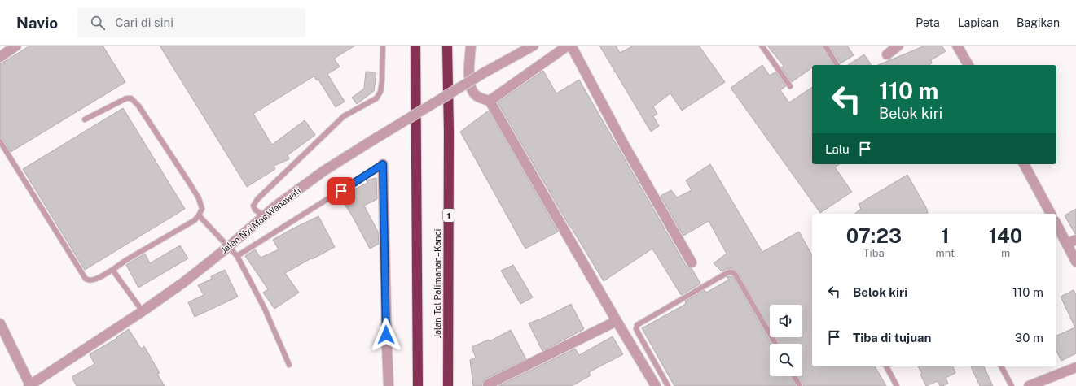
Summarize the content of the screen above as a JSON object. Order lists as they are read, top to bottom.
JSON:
{
  "streets": {
    "highway": ["1", "Jalan Tol Palimanan–Kanci"],
    "street": ["Jalan Nyi Mas Wanawati"]
  },
  "page": {
    "header": "Navio",
    "search": "Cari di sini",
    "nav": ["Peta", "Lapisan", "Bagikan"],
    "turn": ["110 m", "Belok kiri"],
    "then": "Lalu",
    "eta": [
      "07:23",
      "Tiba",
      "1",
      "mnt",
      "140",
      "m"
    ],
    "list": [
      {
        "name": "Belok kiri",
        "value": "110 m"
      },
      {
        "name": "Tiba di tujuan",
        "value": "30 m"
      }
    ]
  }
}
